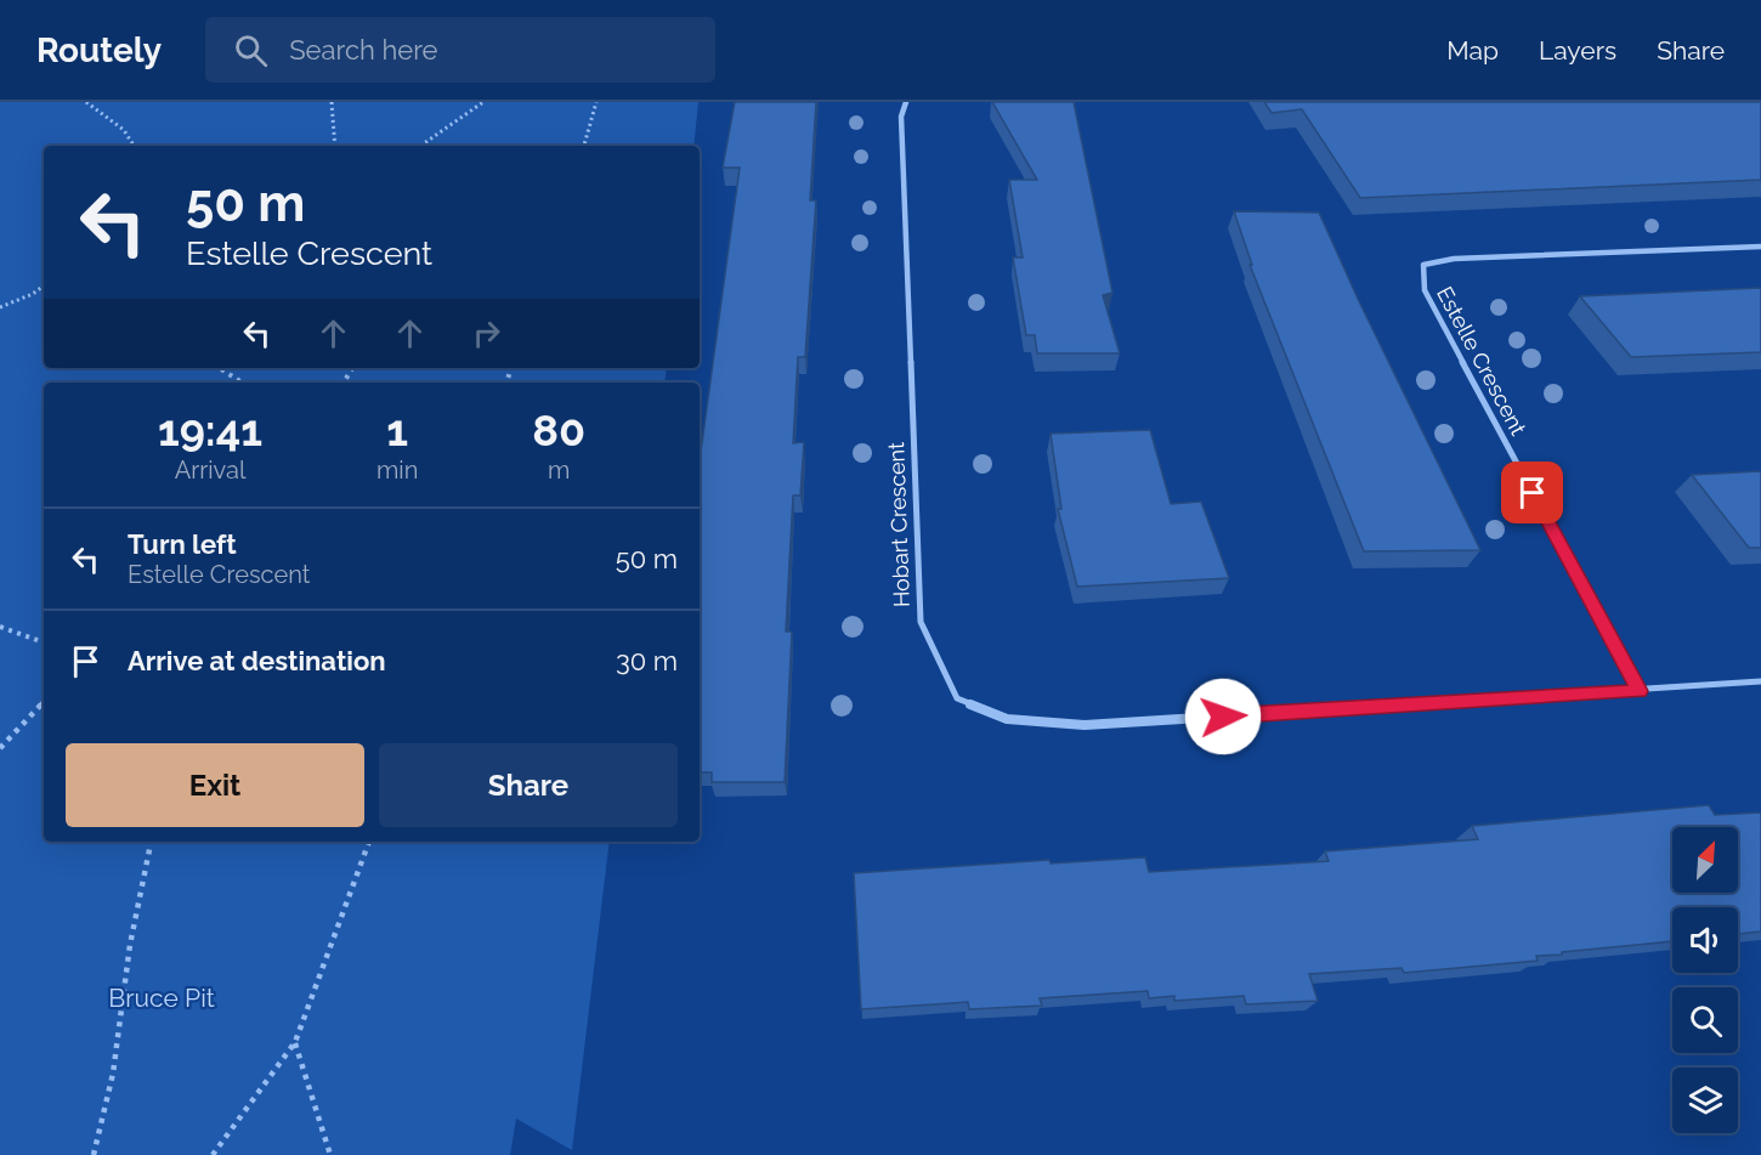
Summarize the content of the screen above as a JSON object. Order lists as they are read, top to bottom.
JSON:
{
  "streets": {
    "street": ["Estelle Crescent", "Hobart Crescent"]
  },
  "crossings": [
    ["Estelle Crescent", "Hobart Crescent"]
  ],
  "parks": ["Bruce Pit"],
  "north": "top right",
  "page": {
    "header": "Routely",
    "search": "Search here",
    "nav": ["Map", "Layers", "Share"],
    "turn": ["50 m", "Estelle Crescent"],
    "eta": [
      "19:41",
      "Arrival",
      "1",
      "min",
      "80",
      "m"
    ],
    "list": [
      {
        "name": "Turn left",
        "note": "Estelle Crescent",
        "value": "50 m"
      },
      {
        "name": "Arrive at destination",
        "value": "30 m"
      }
    ],
    "buttons": ["Exit", "Share"]
  }
}
